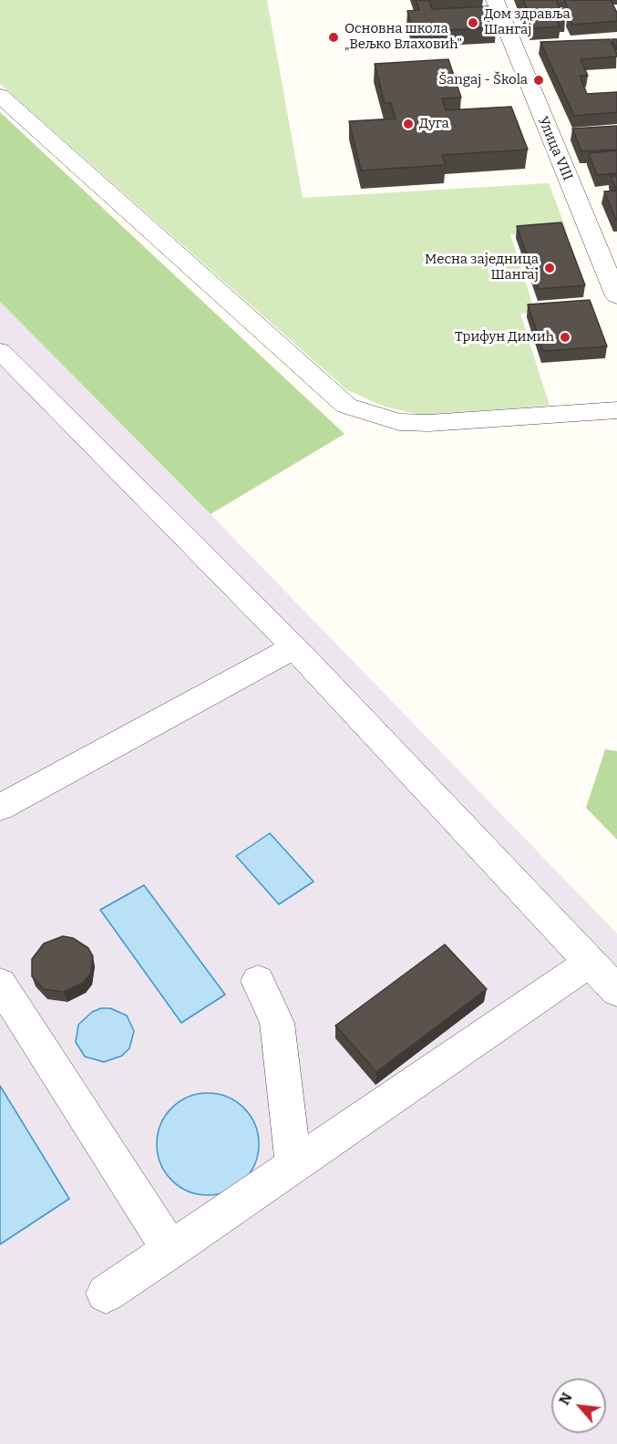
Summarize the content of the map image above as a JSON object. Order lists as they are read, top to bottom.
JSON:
{
  "streets": {
    "street": ["Улица VIII"]
  },
  "places": [
    "Дом здравља Шангај",
    "Основна школа „Вељко Влаховић”",
    "Šangaj - Škola",
    "Дуга",
    "Месна заједница Шангај",
    "Трифун Димић"
  ],
  "north": "top left"
}
